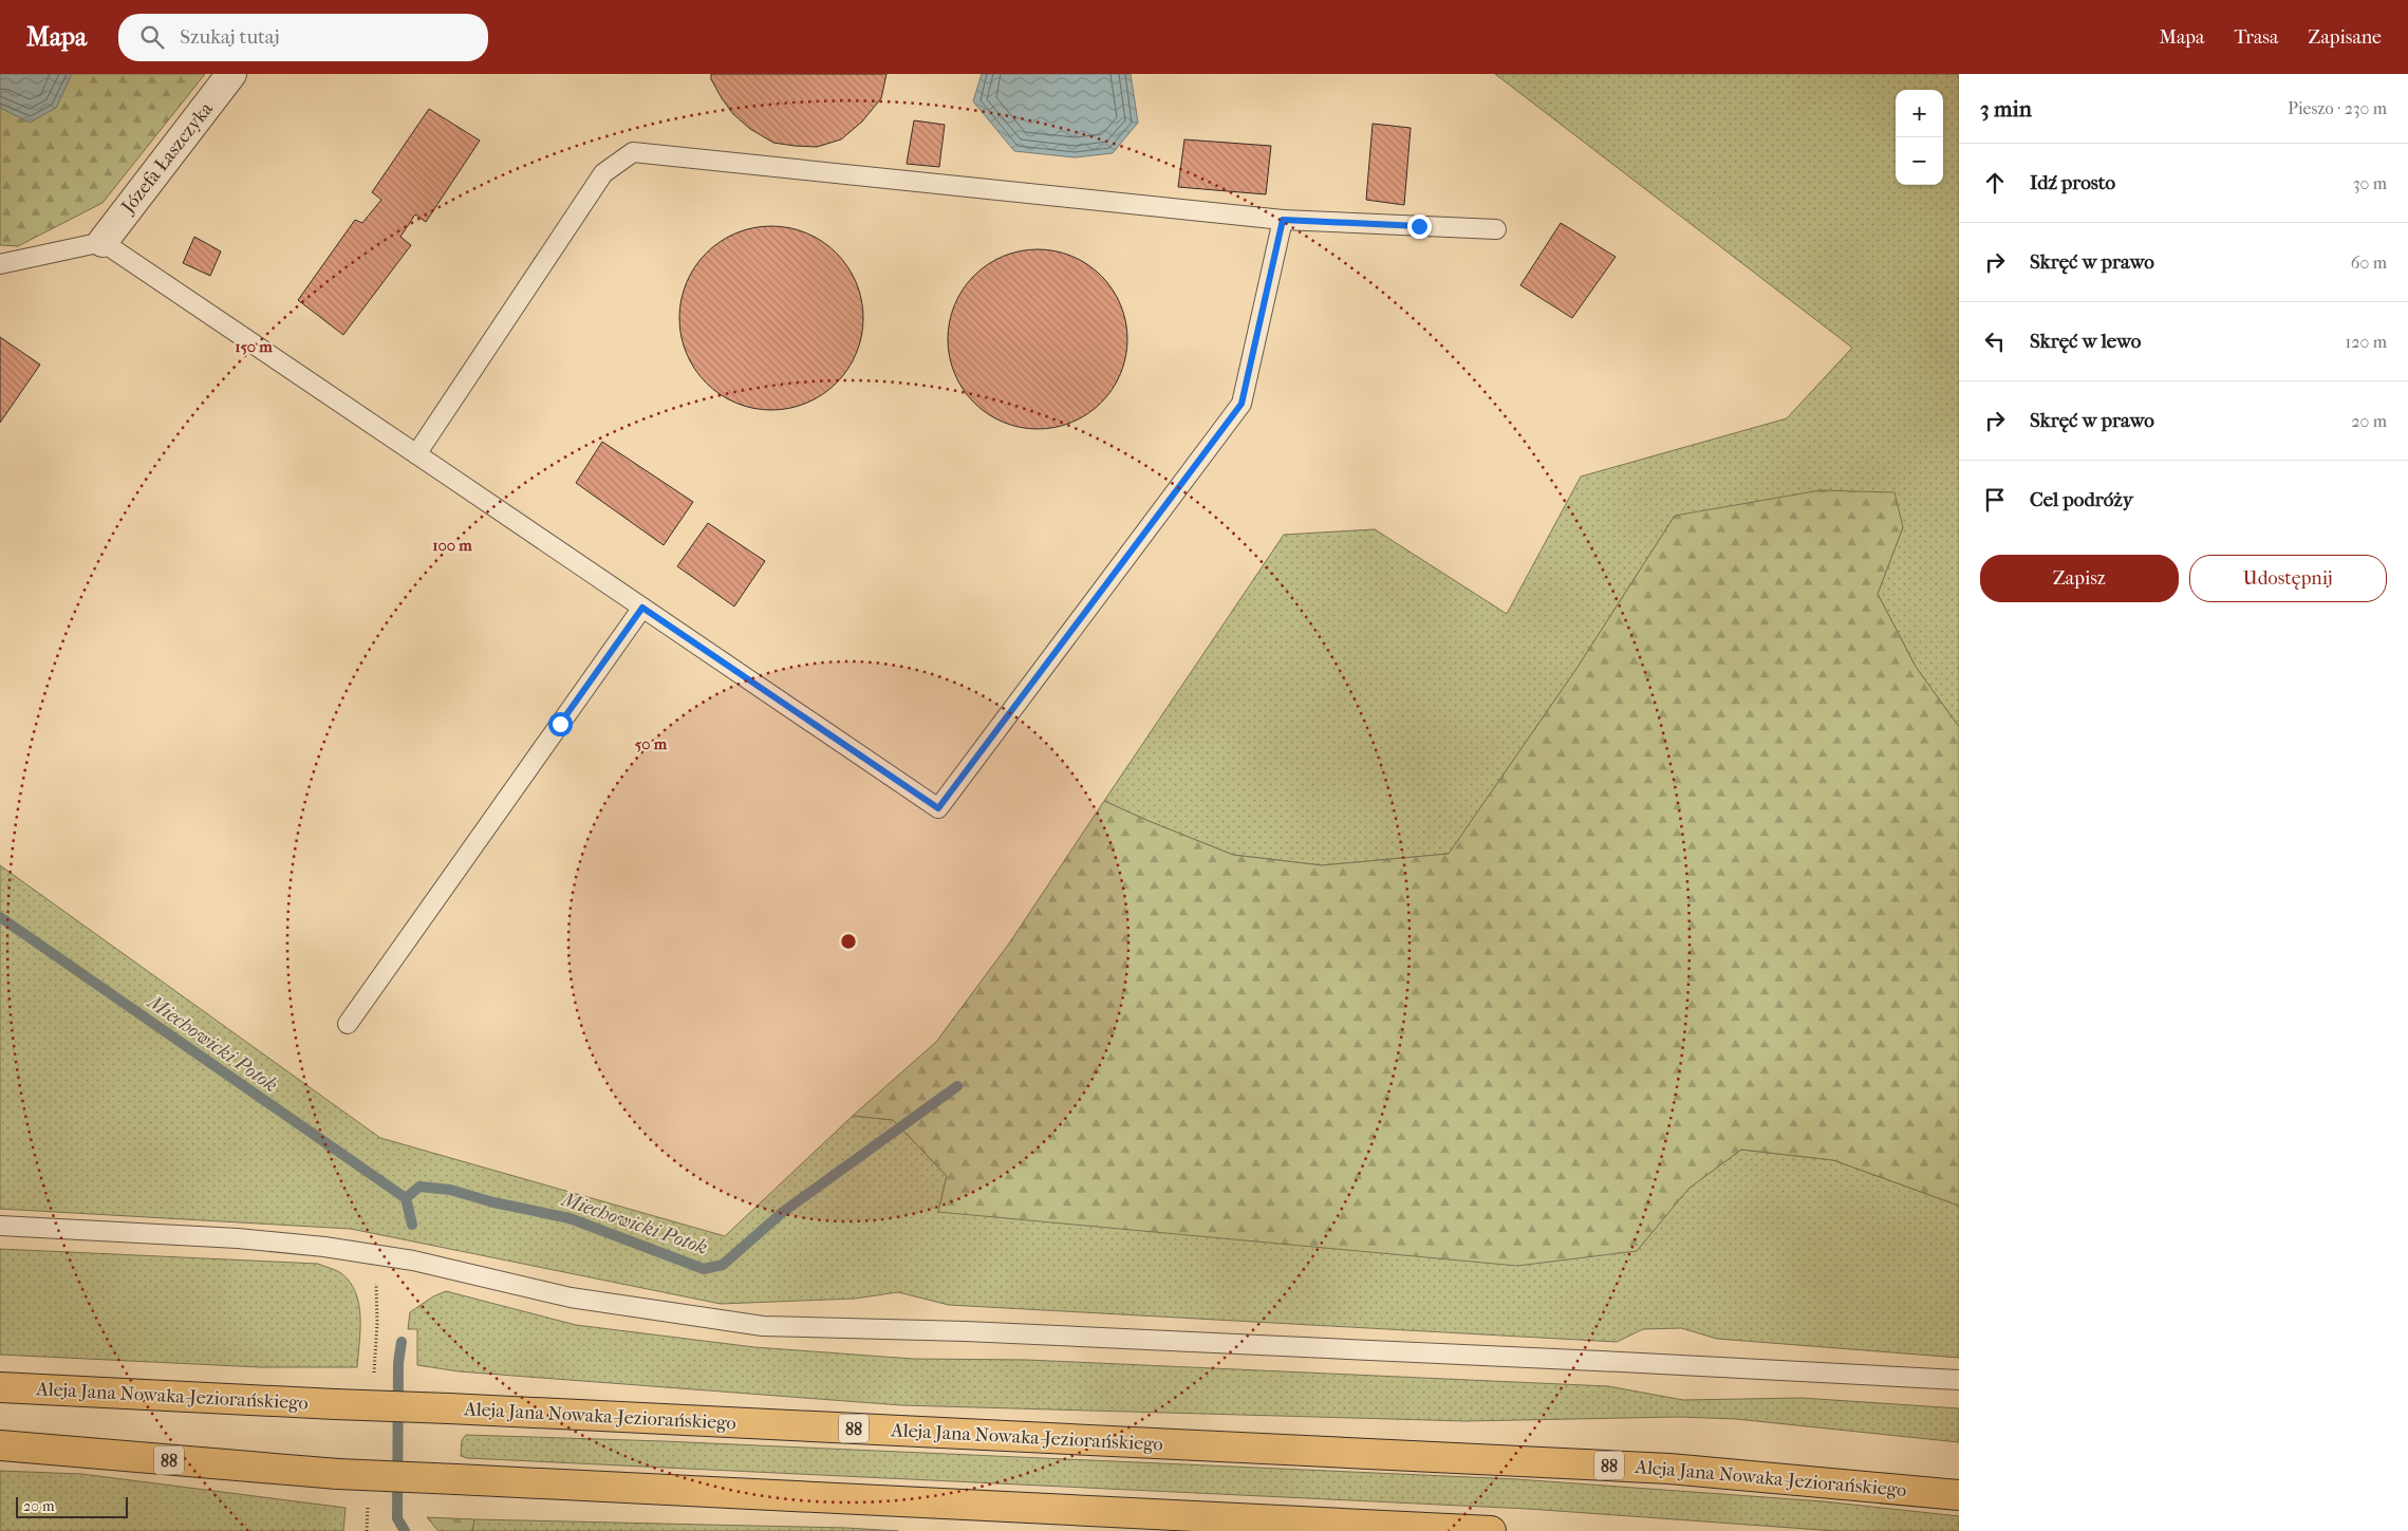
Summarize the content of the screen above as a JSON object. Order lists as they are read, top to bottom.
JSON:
{
  "streets": {
    "main road": ["Aleja Jana Nowaka-Jeziorańskiego", "88"],
    "street": ["Józefa Łaszczyka"]
  },
  "water": ["Miechowicki Potok"],
  "scale_bar": "20 m",
  "page": {
    "header": "Mapa",
    "search": "Szukaj tutaj",
    "nav": ["Mapa", "Trasa", "Zapisane"],
    "heading": ["3 min", "Pieszo · 230 m"],
    "map_buttons": ["+", "−"],
    "list": [
      ["Idź prosto", "30 m"],
      ["Skręć w prawo", "60 m"],
      ["Skręć w lewo", "120 m"],
      ["Skręć w prawo", "20 m"],
      "Cel podróży"
    ],
    "buttons": ["Zapisz", "Udostępnij"],
    "scale": "20 m"
  },
  "rings": ["150 m", "100 m", "50 m"]
}
